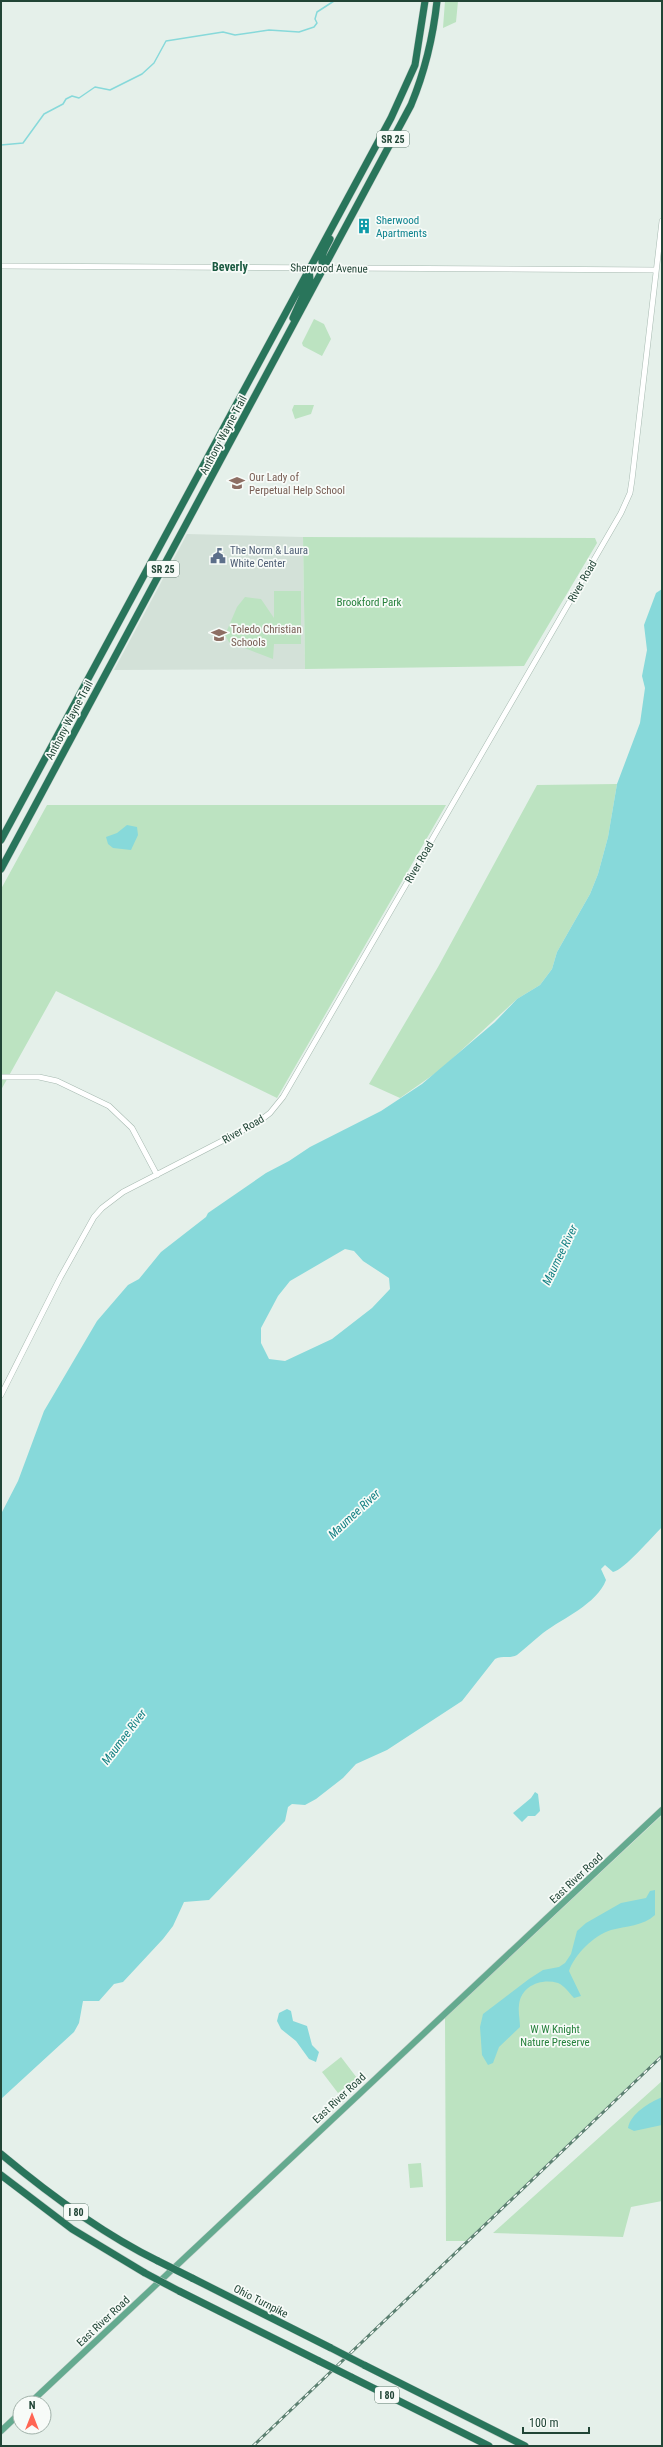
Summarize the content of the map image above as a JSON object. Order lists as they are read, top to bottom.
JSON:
{
  "streets": {
    "highway": [
      "SR 25",
      "Anthony Wayne Trail",
      "I 80",
      "Ohio Turnpike"
    ],
    "main road": ["East River Road"],
    "street": ["Sherwood Avenue", "River Road"]
  },
  "crossings": [
    ["Sherwood Avenue", "Anthony Wayne Trail"],
    ["Sherwood Avenue", "River Road"]
  ],
  "districts": ["Beverly"],
  "water": ["Maumee River"],
  "parks": ["Brookford Park", "W W Knight Nature Preserve"],
  "places": {
    "building": ["Sherwood Apartments"],
    "school or university": ["Our Lady of Perpetual Help School", "Toledo Christian Schools"],
    "public building": ["The Norm & Laura White Center"]
  },
  "scale_bar": "100 m",
  "north": "top"
}
